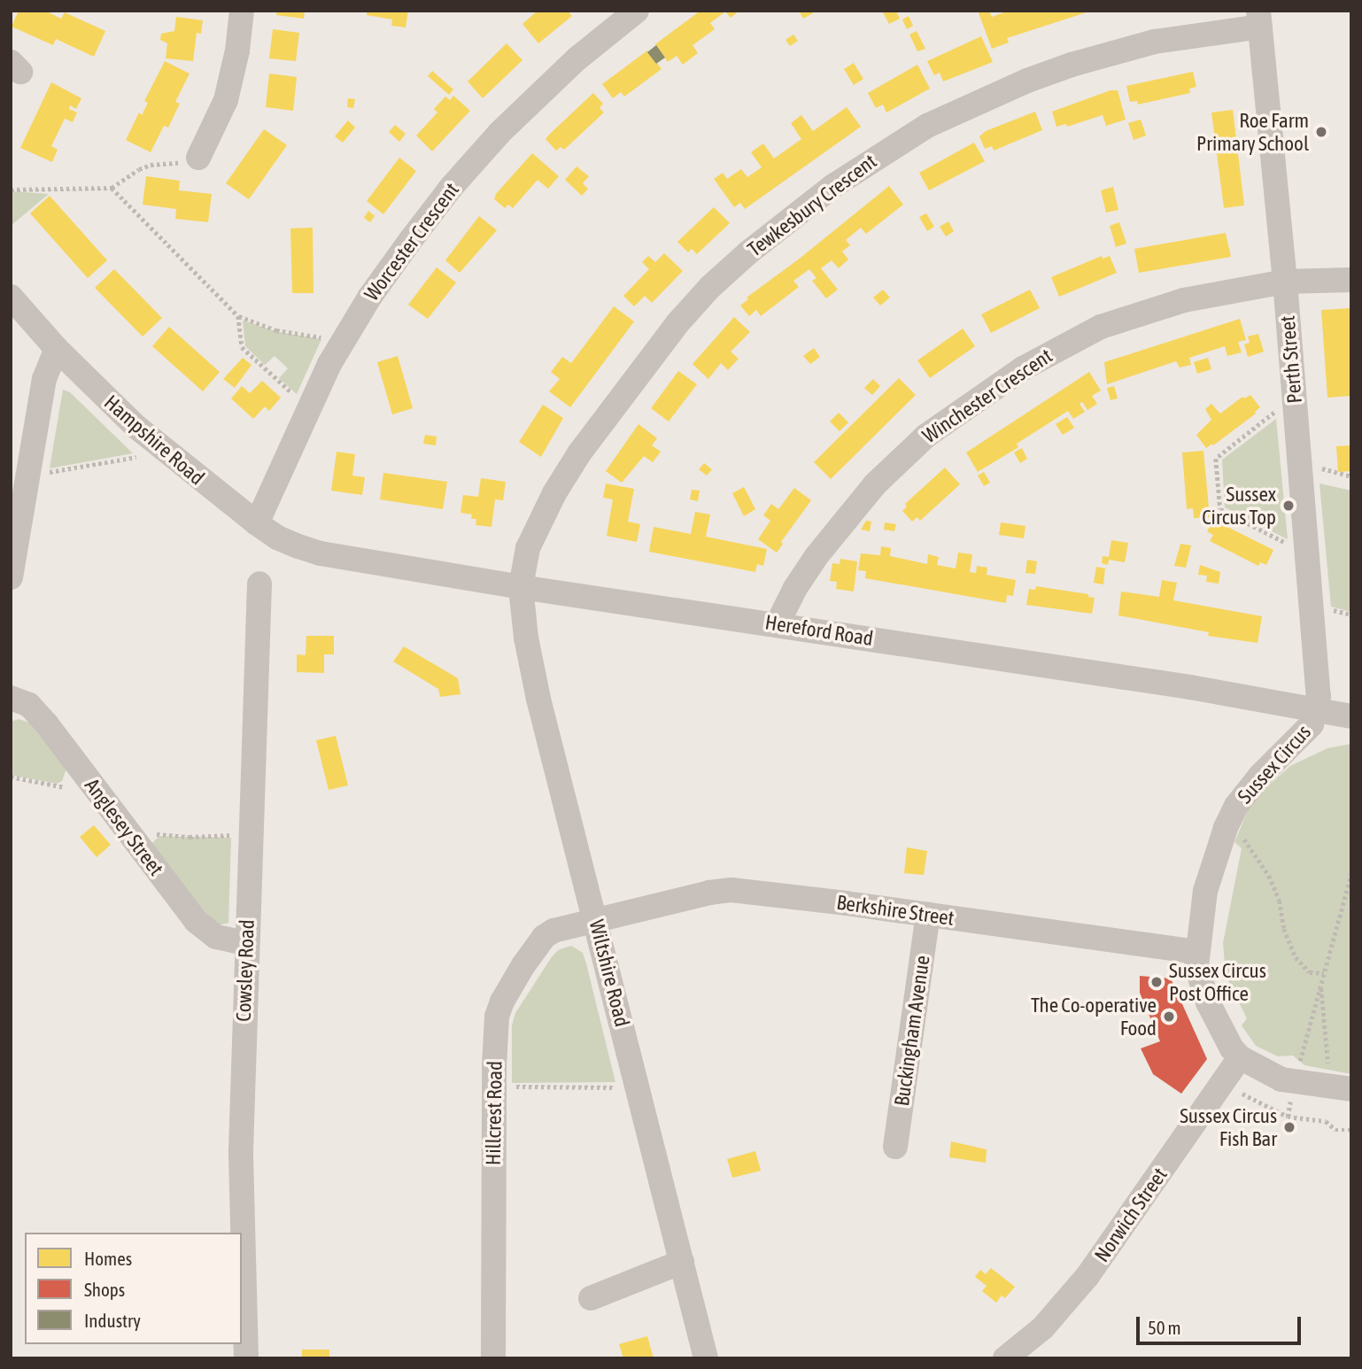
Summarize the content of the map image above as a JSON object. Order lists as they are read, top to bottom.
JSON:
{
  "streets": {
    "street": [
      "Tewkesbury Crescent",
      "Worcester Crescent",
      "Perth Street",
      "Winchester Crescent",
      "Hampshire Road",
      "Hereford Road",
      "Sussex Circus",
      "Anglesey Street",
      "Berkshire Street",
      "Cowsley Road",
      "Wiltshire Road",
      "Buckingham Avenue",
      "Hillcrest Road",
      "Norwich Street"
    ]
  },
  "crossings": [
    ["Tewkesbury Crescent", "Perth Street"],
    ["Tewkesbury Crescent", "Hereford Road"],
    ["Tewkesbury Crescent", "Wiltshire Road"],
    ["Worcester Crescent", "Hampshire Road"],
    ["Perth Street", "Winchester Crescent"],
    ["Perth Street", "Hereford Road"],
    ["Perth Street", "Sussex Circus"],
    ["Winchester Crescent", "Hereford Road"],
    ["Hampshire Road", "Hereford Road"],
    ["Hereford Road", "Sussex Circus"],
    ["Hereford Road", "Wiltshire Road"],
    ["Sussex Circus", "Berkshire Street"],
    ["Sussex Circus", "Norwich Street"],
    ["Anglesey Street", "Cowsley Road"],
    ["Berkshire Street", "Wiltshire Road"],
    ["Berkshire Street", "Buckingham Avenue"],
    ["Berkshire Street", "Hillcrest Road"],
    ["Wiltshire Road", "Hillcrest Road"]
  ],
  "places": [
    "Roe Farm Primary School",
    "Sussex Circus Top",
    "Sussex Circus Post Office",
    "The Co-operative Food",
    "Sussex Circus Fish Bar"
  ],
  "legend": ["Homes", "Shops", "Industry"],
  "scale_bar": "50 m"
}
